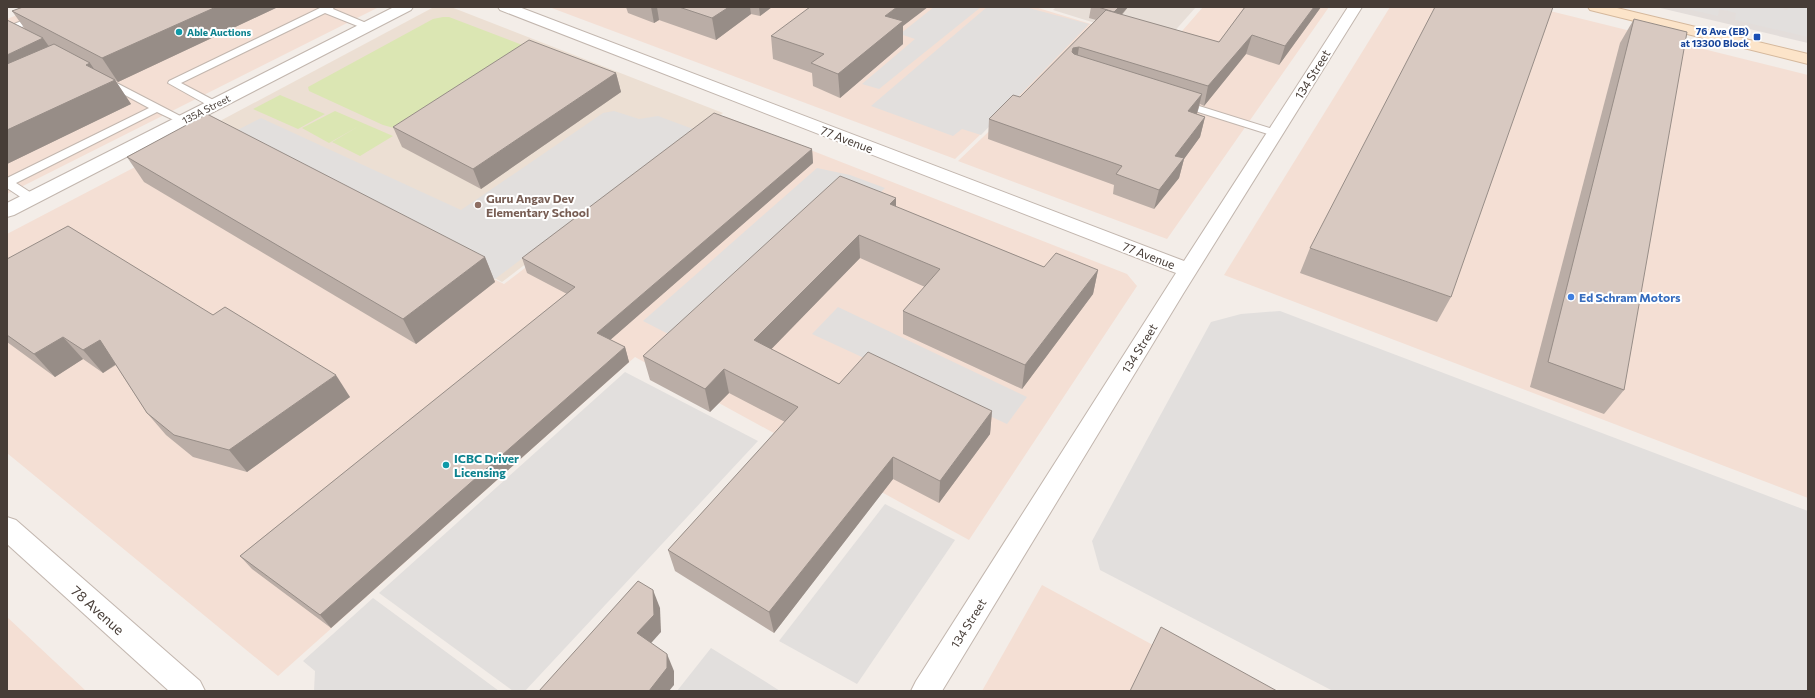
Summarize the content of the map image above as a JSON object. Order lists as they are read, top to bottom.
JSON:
{
  "streets": {
    "street": [
      "134 Street",
      "135A Street",
      "77 Avenue",
      "78 Avenue"
    ]
  },
  "crossings": [
    ["134 Street", "77 Avenue"]
  ],
  "places": {
    "other": [
      "Able Auctions",
      "Guru Angav Dev Elementary School",
      "Ed Schram Motors",
      "ICBC Driver Licensing"
    ],
    "transit": ["76 Ave (EB) at 13300 Block"]
  }
}
